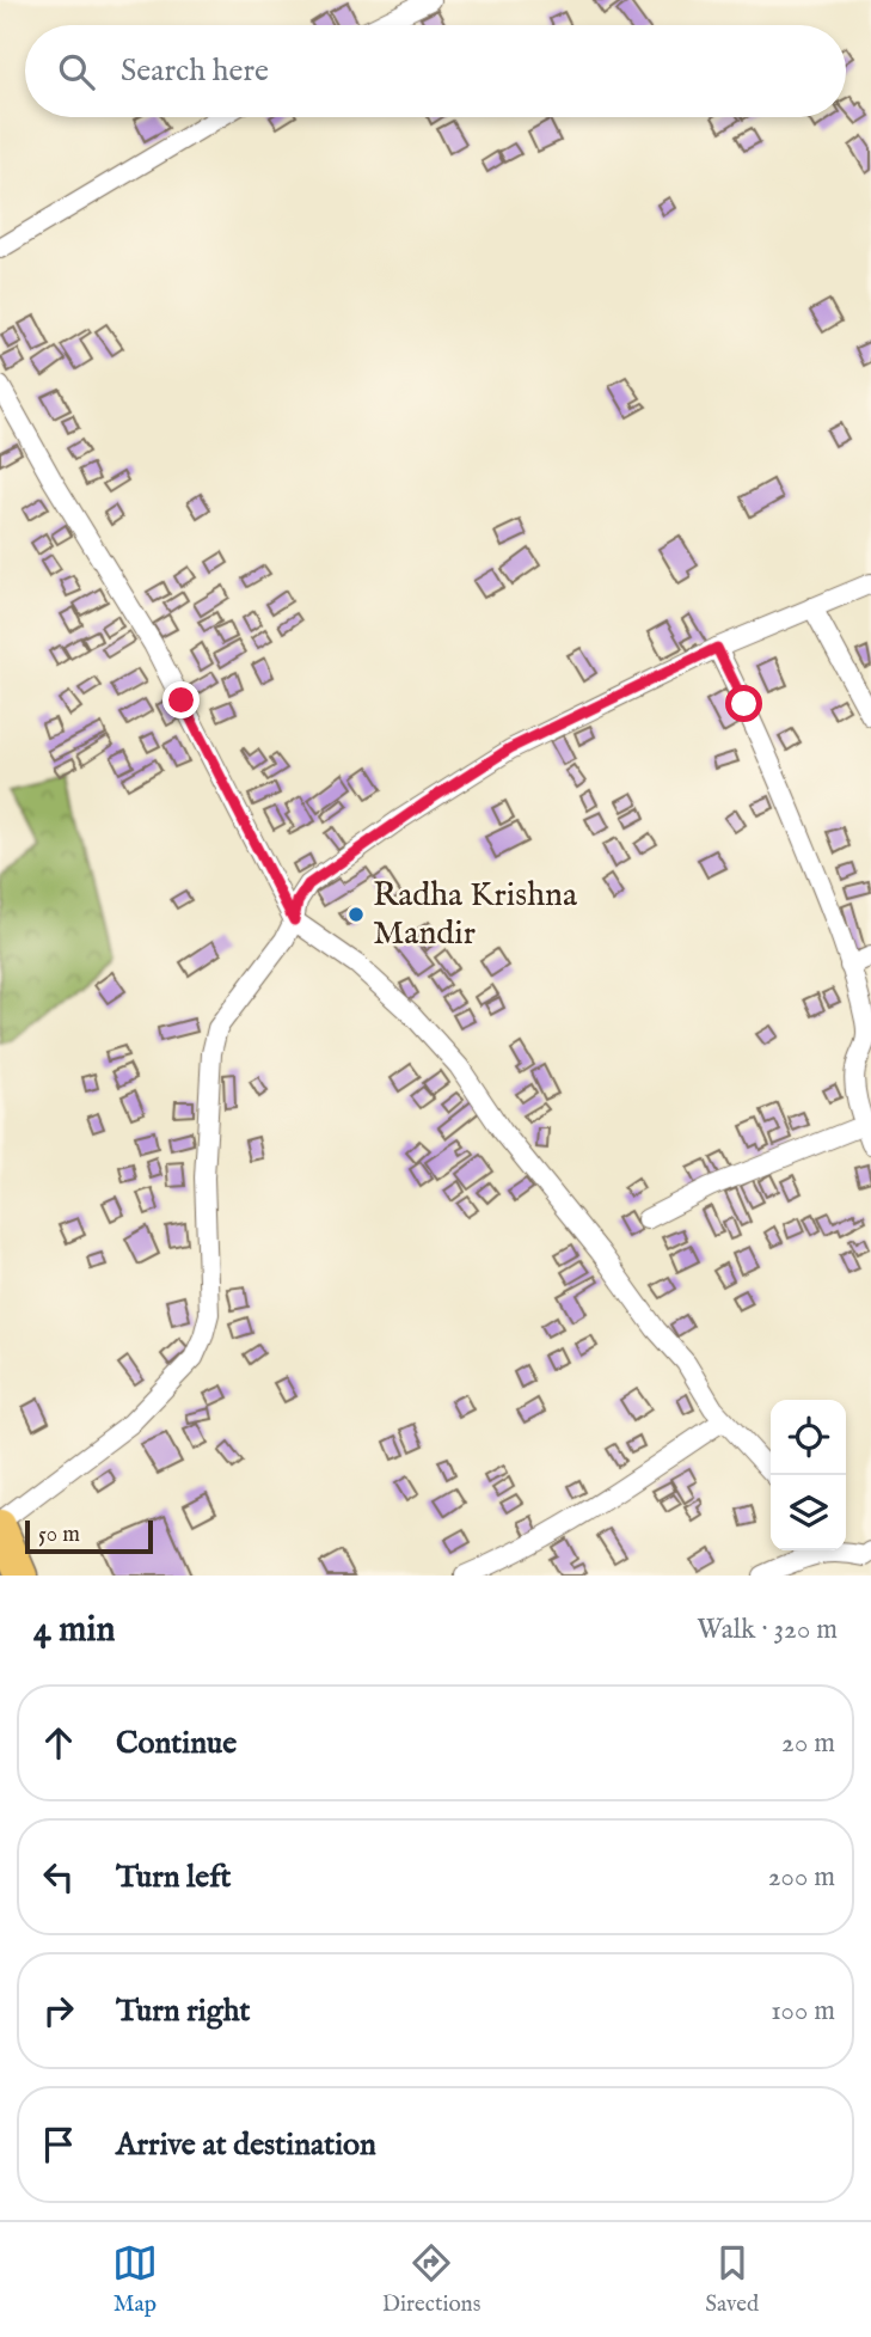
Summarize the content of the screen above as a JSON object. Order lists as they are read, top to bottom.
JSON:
{
  "places": ["Radha Krishna Mandir"],
  "scale_bar": "50 m",
  "page": {
    "search": "Search here",
    "scale": "50 m",
    "heading": ["4 min", "Walk · 320 m"],
    "list": [
      ["Continue", "20 m"],
      ["Turn left", "200 m"],
      ["Turn right", "100 m"],
      "Arrive at destination"
    ],
    "nav": ["Map", "Directions", "Saved"]
  }
}
